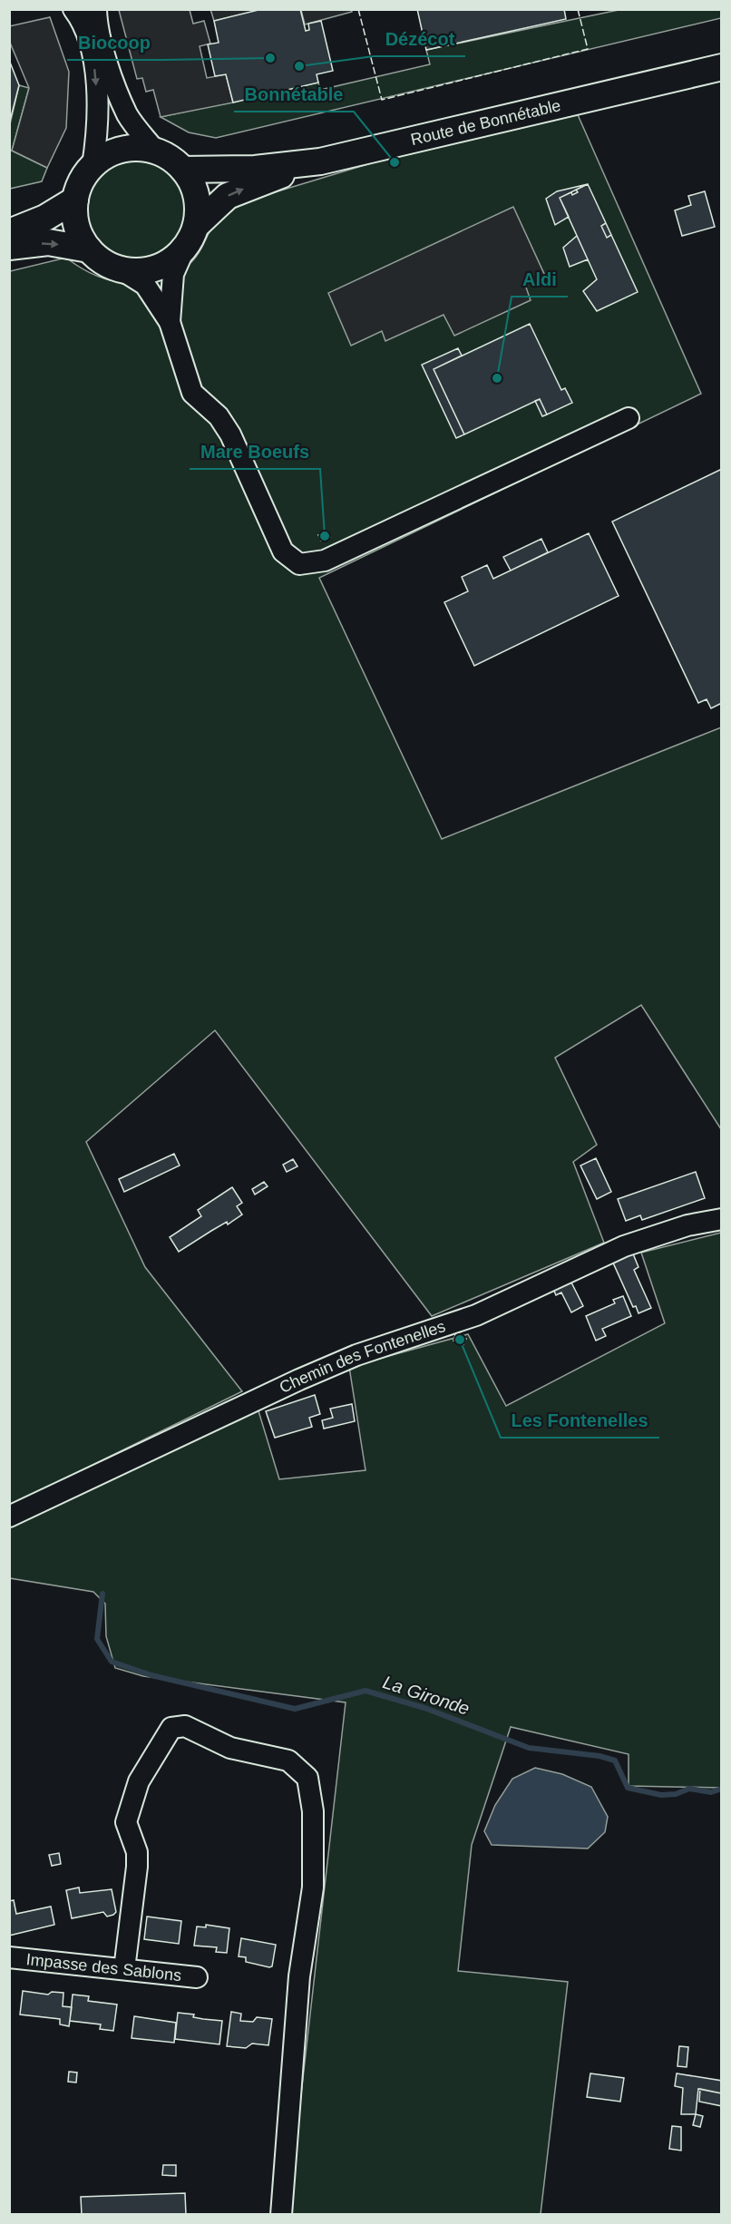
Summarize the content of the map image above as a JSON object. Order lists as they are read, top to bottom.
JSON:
{
  "streets": {
    "main road": ["Route de Bonnétable"],
    "street": ["Chemin des Fontenelles", "Impasse des Sablons"]
  },
  "water": ["La Gironde"],
  "places": [
    "Biocoop",
    "Dézécot",
    "Bonnétable",
    "Aldi",
    "Mare Boeufs",
    "Les Fontenelles"
  ]
}
